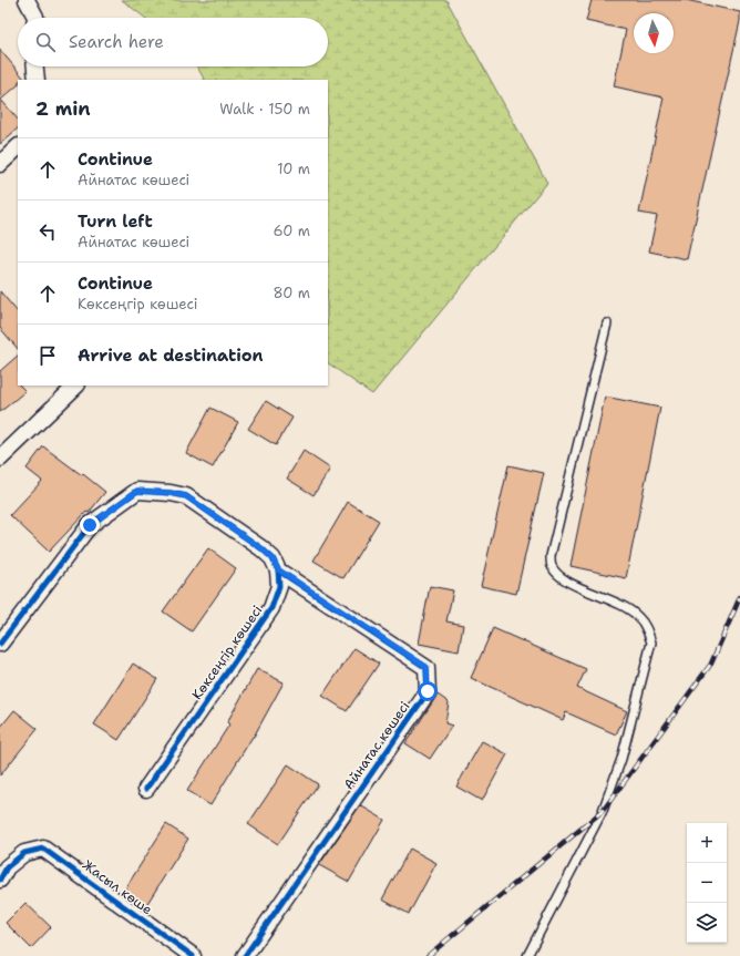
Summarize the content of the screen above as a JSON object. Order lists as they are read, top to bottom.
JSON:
{
  "streets": {
    "street": ["Көксеңгір көшесі", "Айнатас көшесі", "Жасыл көше"]
  },
  "crossings": [
    ["Көксеңгір көшесі", "Айнатас көшесі"]
  ],
  "north": "bottom",
  "page": {
    "search": "Search here",
    "heading": ["2 min", "Walk · 150 m"],
    "list": [
      ["Continue", "Айнатас көшесі", "10 m"],
      ["Turn left", "Айнатас көшесі", "60 m"],
      ["Continue", "Көксеңгір көшесі", "80 m"],
      "Arrive at destination"
    ],
    "map_buttons": ["+", "−"]
  }
}
